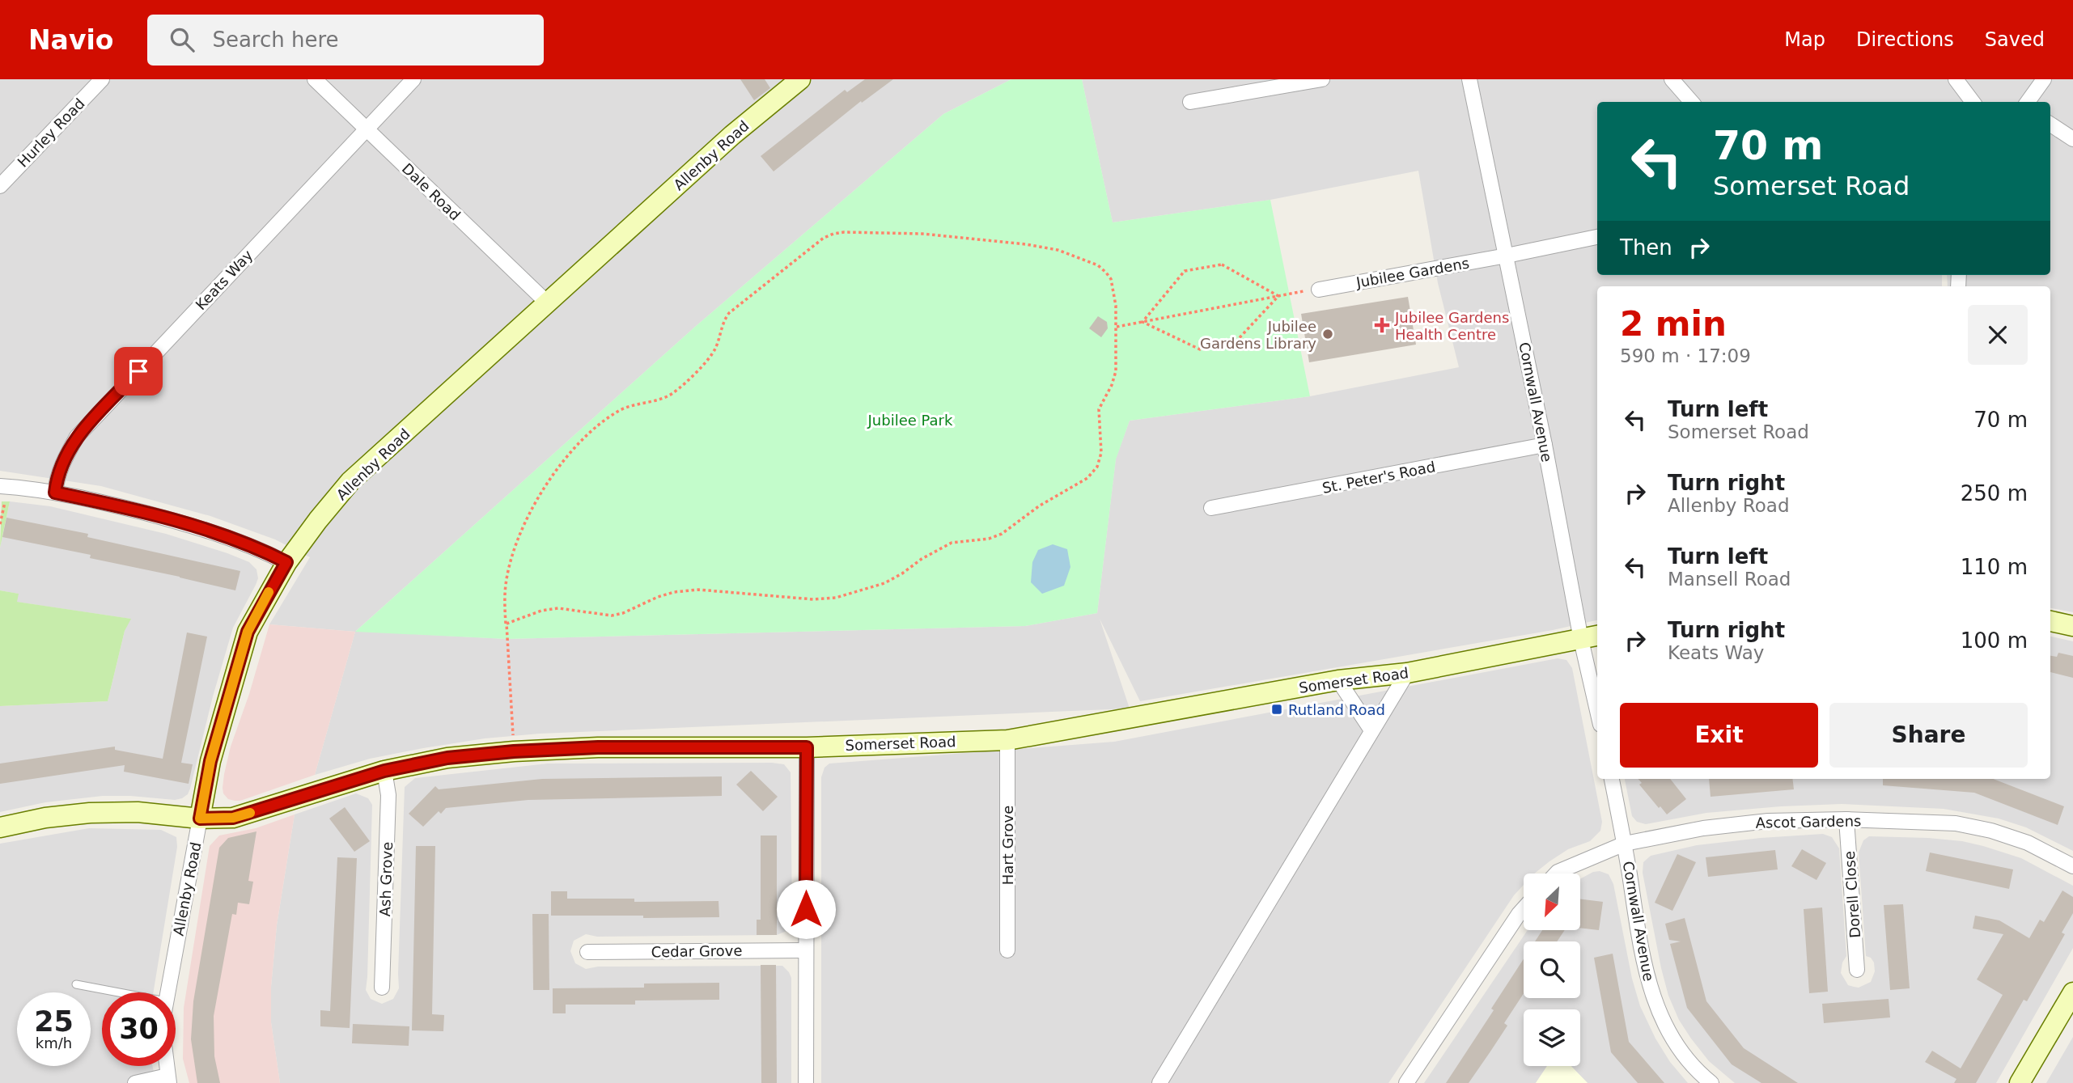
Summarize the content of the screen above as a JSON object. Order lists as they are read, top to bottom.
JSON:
{
  "streets": {
    "street": [
      "Hurley Road",
      "Allenby Road",
      "Dale Road",
      "Jubilee Gardens",
      "Keats Way",
      "Cornwall Avenue",
      "St. Peter's Road",
      "Somerset Road",
      "Ascot Gardens",
      "Hart Grove",
      "Ash Grove",
      "Dorell Close",
      "Cedar Grove"
    ]
  },
  "crossings": [
    ["Allenby Road", "Dale Road"],
    ["Allenby Road", "Somerset Road"],
    ["Dale Road", "Keats Way"],
    ["Jubilee Gardens", "Cornwall Avenue"],
    ["Cornwall Avenue", "St. Peter's Road"],
    ["Cornwall Avenue", "Somerset Road"],
    ["Cornwall Avenue", "Ascot Gardens"],
    ["Somerset Road", "Hart Grove"],
    ["Somerset Road", "Ash Grove"],
    ["Ascot Gardens", "Dorell Close"]
  ],
  "parks": ["Jubilee Park"],
  "places": {
    "health": ["Jubilee Gardens Health Centre"],
    "other": ["Jubilee Gardens Library"],
    "transit": ["Rutland Road"]
  },
  "north": "bottom left",
  "page": {
    "header": "Navio",
    "search": "Search here",
    "nav": ["Map", "Directions", "Saved"],
    "turn": ["70 m", "Somerset Road"],
    "then": "Then",
    "heading": ["2 min", "590 m · 17:09"],
    "list": [
      {
        "name": "Turn left",
        "note": "Somerset Road",
        "value": "70 m"
      },
      {
        "name": "Turn right",
        "note": "Allenby Road",
        "value": "250 m"
      },
      {
        "name": "Turn left",
        "note": "Mansell Road",
        "value": "110 m"
      },
      {
        "name": "Turn right",
        "note": "Keats Way",
        "value": "100 m"
      }
    ],
    "buttons": ["Exit", "Share"],
    "speed": "25 km/h",
    "limit": "30"
  }
}
